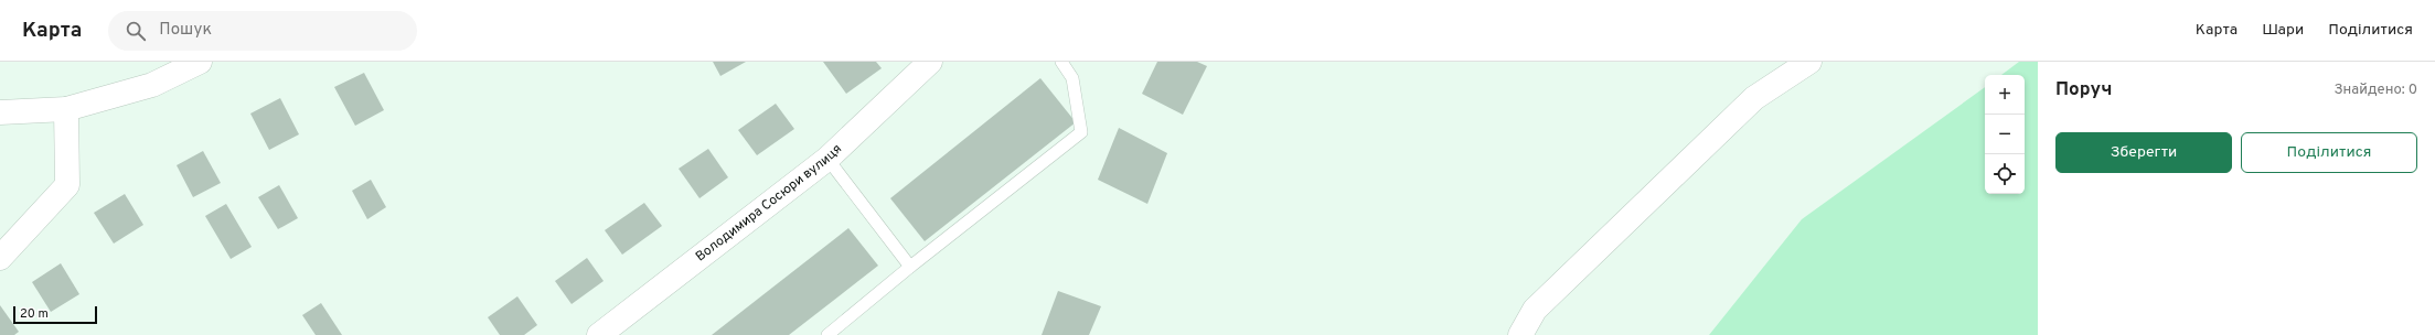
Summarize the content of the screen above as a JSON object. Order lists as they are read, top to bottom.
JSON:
{
  "streets": {
    "street": ["Володимира Сосюри вулиця"]
  },
  "scale_bar": "20 m",
  "page": {
    "header": "Карта",
    "search": "Пошук",
    "nav": ["Карта", "Шари", "Поділитися"],
    "heading": ["Поруч", "Знайдено: 0"],
    "map_buttons": ["+", "−"],
    "buttons": ["Зберегти", "Поділитися"],
    "scale": "20 m"
  }
}
